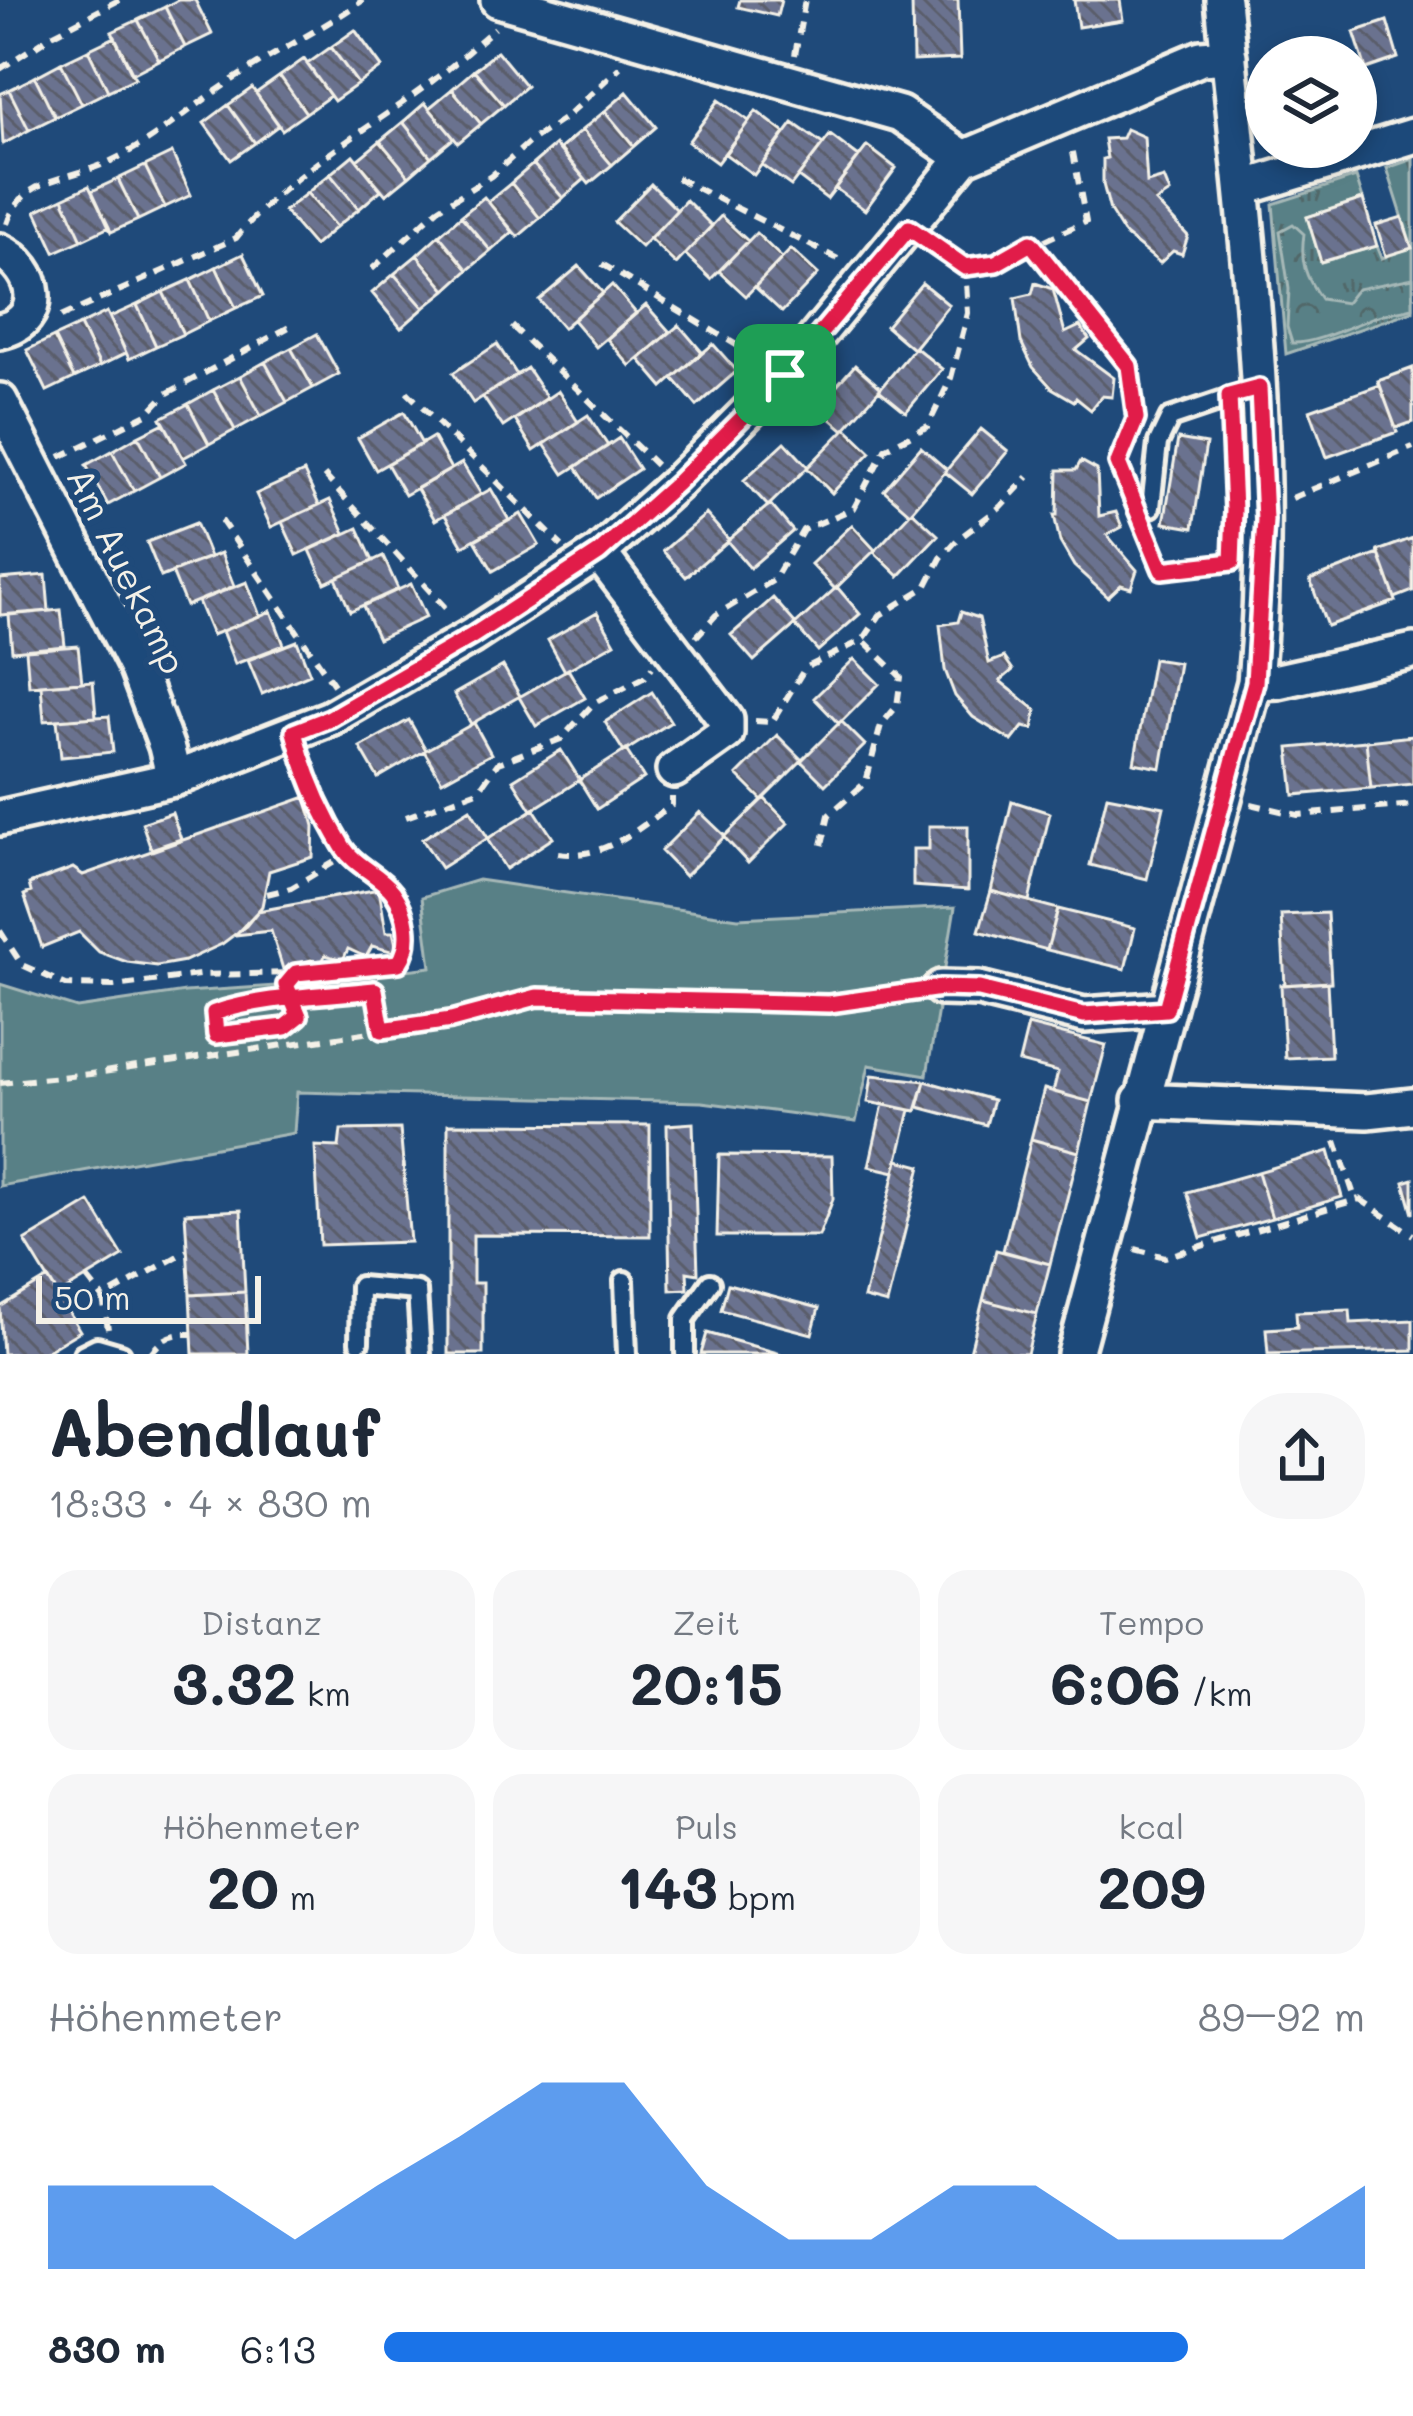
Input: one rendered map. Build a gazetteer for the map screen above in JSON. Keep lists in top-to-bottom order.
{
  "streets": {
    "street": ["Am Auekamp"]
  },
  "scale_bar": "50 m",
  "page": {
    "scale": "50 m",
    "heading": ["Abendlauf", "18:33 · 4 × 830 m"],
    "stats": [
      ["Distanz", "3.32 km"],
      ["Zeit", "20:15"],
      ["Tempo", "6:06 /km"],
      ["Höhenmeter", "20 m"],
      ["Puls", "143 bpm"],
      ["kcal", "209"]
    ],
    "chart": ["Höhenmeter", "89–92 m"],
    "list": [
      {
        "name": "830 m",
        "note": "6:13"
      }
    ]
  }
}
